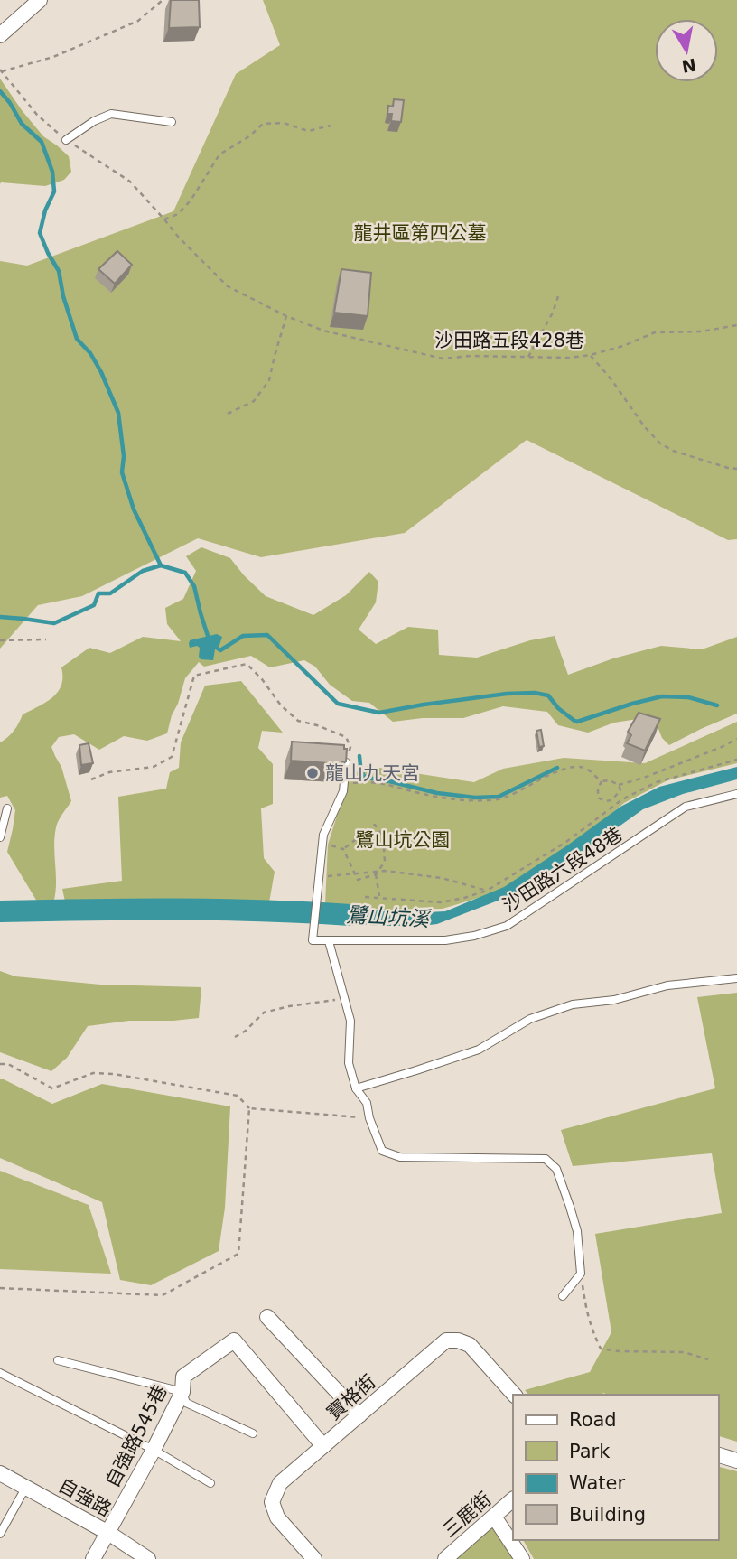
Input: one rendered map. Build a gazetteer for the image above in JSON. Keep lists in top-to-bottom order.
{
  "streets": {
    "street": [
      "寶格街",
      "自強路545巷",
      "自強路",
      "三鹿街"
    ],
    "lane": ["沙田路六段48巷"],
    "path": ["沙田路五段428巷"]
  },
  "crossings": [
    ["寶格街", "自強路545巷"],
    ["自強路545巷", "自強路"]
  ],
  "water": ["鷺山坑溪"],
  "parks": ["龍井區第四公墓", "鷺山坑公園"],
  "places": ["龍山九天宮"],
  "legend": [
    "Road",
    "Park",
    "Water",
    "Building"
  ],
  "north": "bottom"
}
